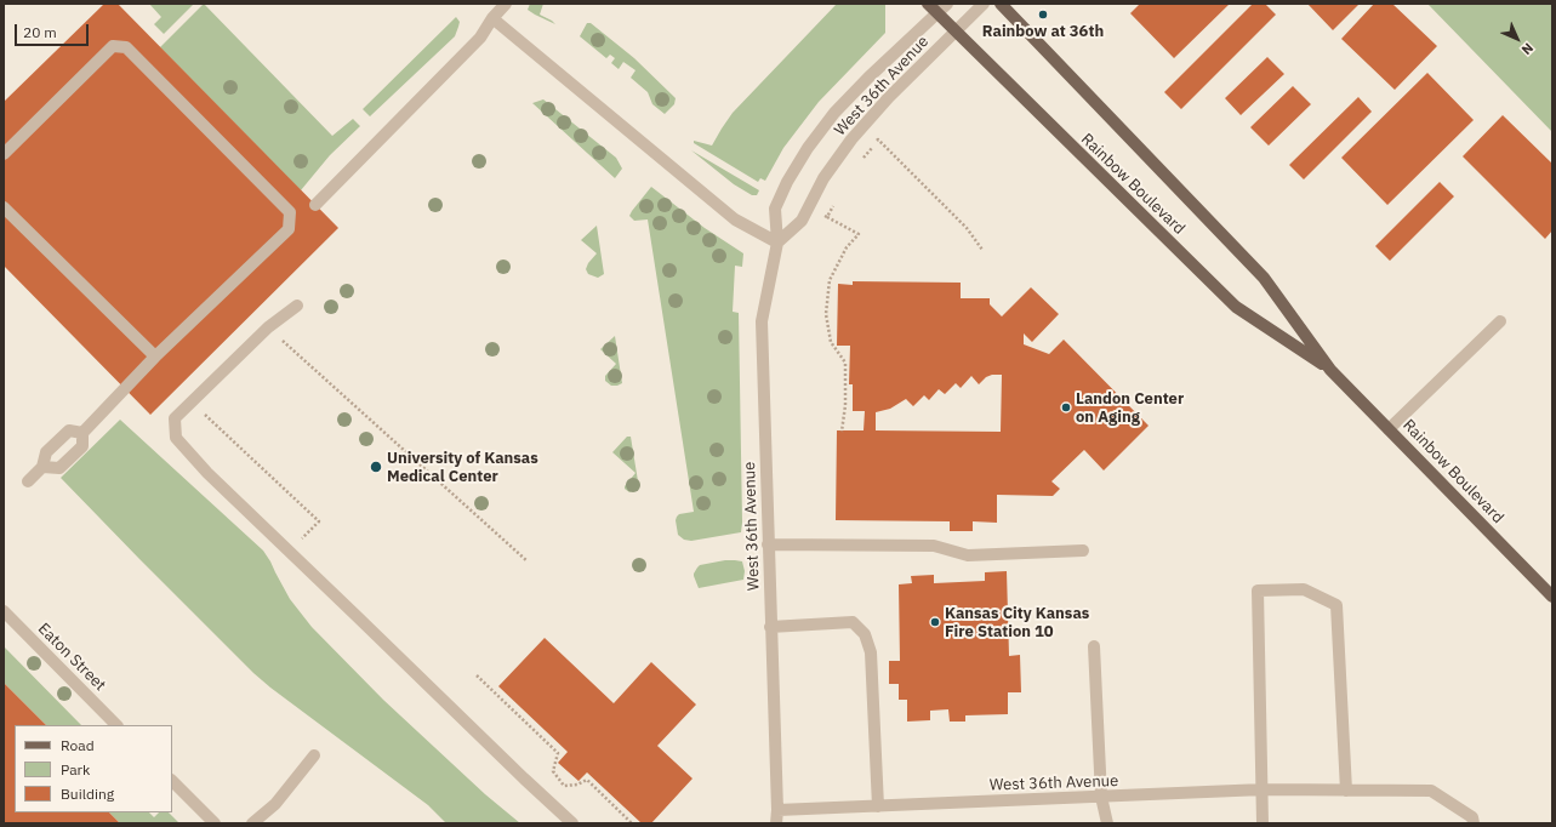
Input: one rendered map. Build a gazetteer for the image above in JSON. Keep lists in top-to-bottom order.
{
  "streets": {
    "main road": ["Rainbow Boulevard"],
    "street": ["West 36th Avenue", "Eaton Street"]
  },
  "crossings": [
    ["West 36th Avenue", "Rainbow Boulevard"]
  ],
  "places": [
    "Rainbow at 36th",
    "Landon Center on Aging",
    "University of Kansas Medical Center",
    "Kansas City Kansas Fire Station 10"
  ],
  "legend": ["Road", "Park", "Building"],
  "scale_bar": "20 m",
  "north": "bottom right"
}
